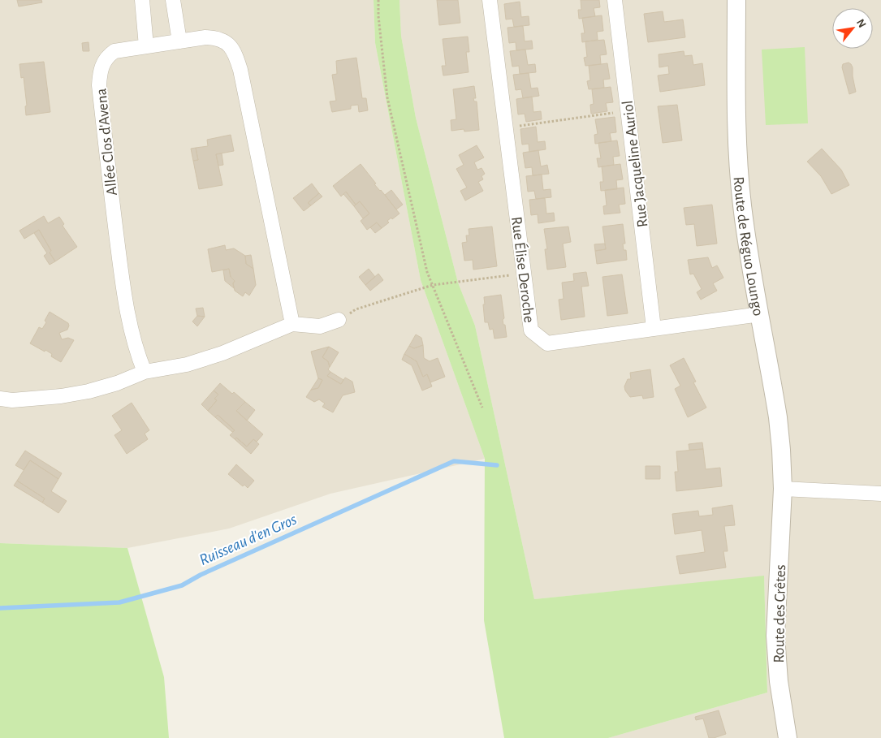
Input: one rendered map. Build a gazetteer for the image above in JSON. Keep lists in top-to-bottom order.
{
  "streets": {
    "street": [
      "Allée Clos d'Avena",
      "Rue Jacqueline Auriol",
      "Route de Réguo Loungo",
      "Rue Élise Deroche",
      "Route des Crêtes"
    ]
  },
  "crossings": [
    ["Rue Jacqueline Auriol", "Rue Élise Deroche"],
    ["Route de Réguo Loungo", "Rue Élise Deroche"],
    ["Route de Réguo Loungo", "Route des Crêtes"]
  ],
  "water": ["Ruisseau d'en Gros"],
  "north": "top right"
}
